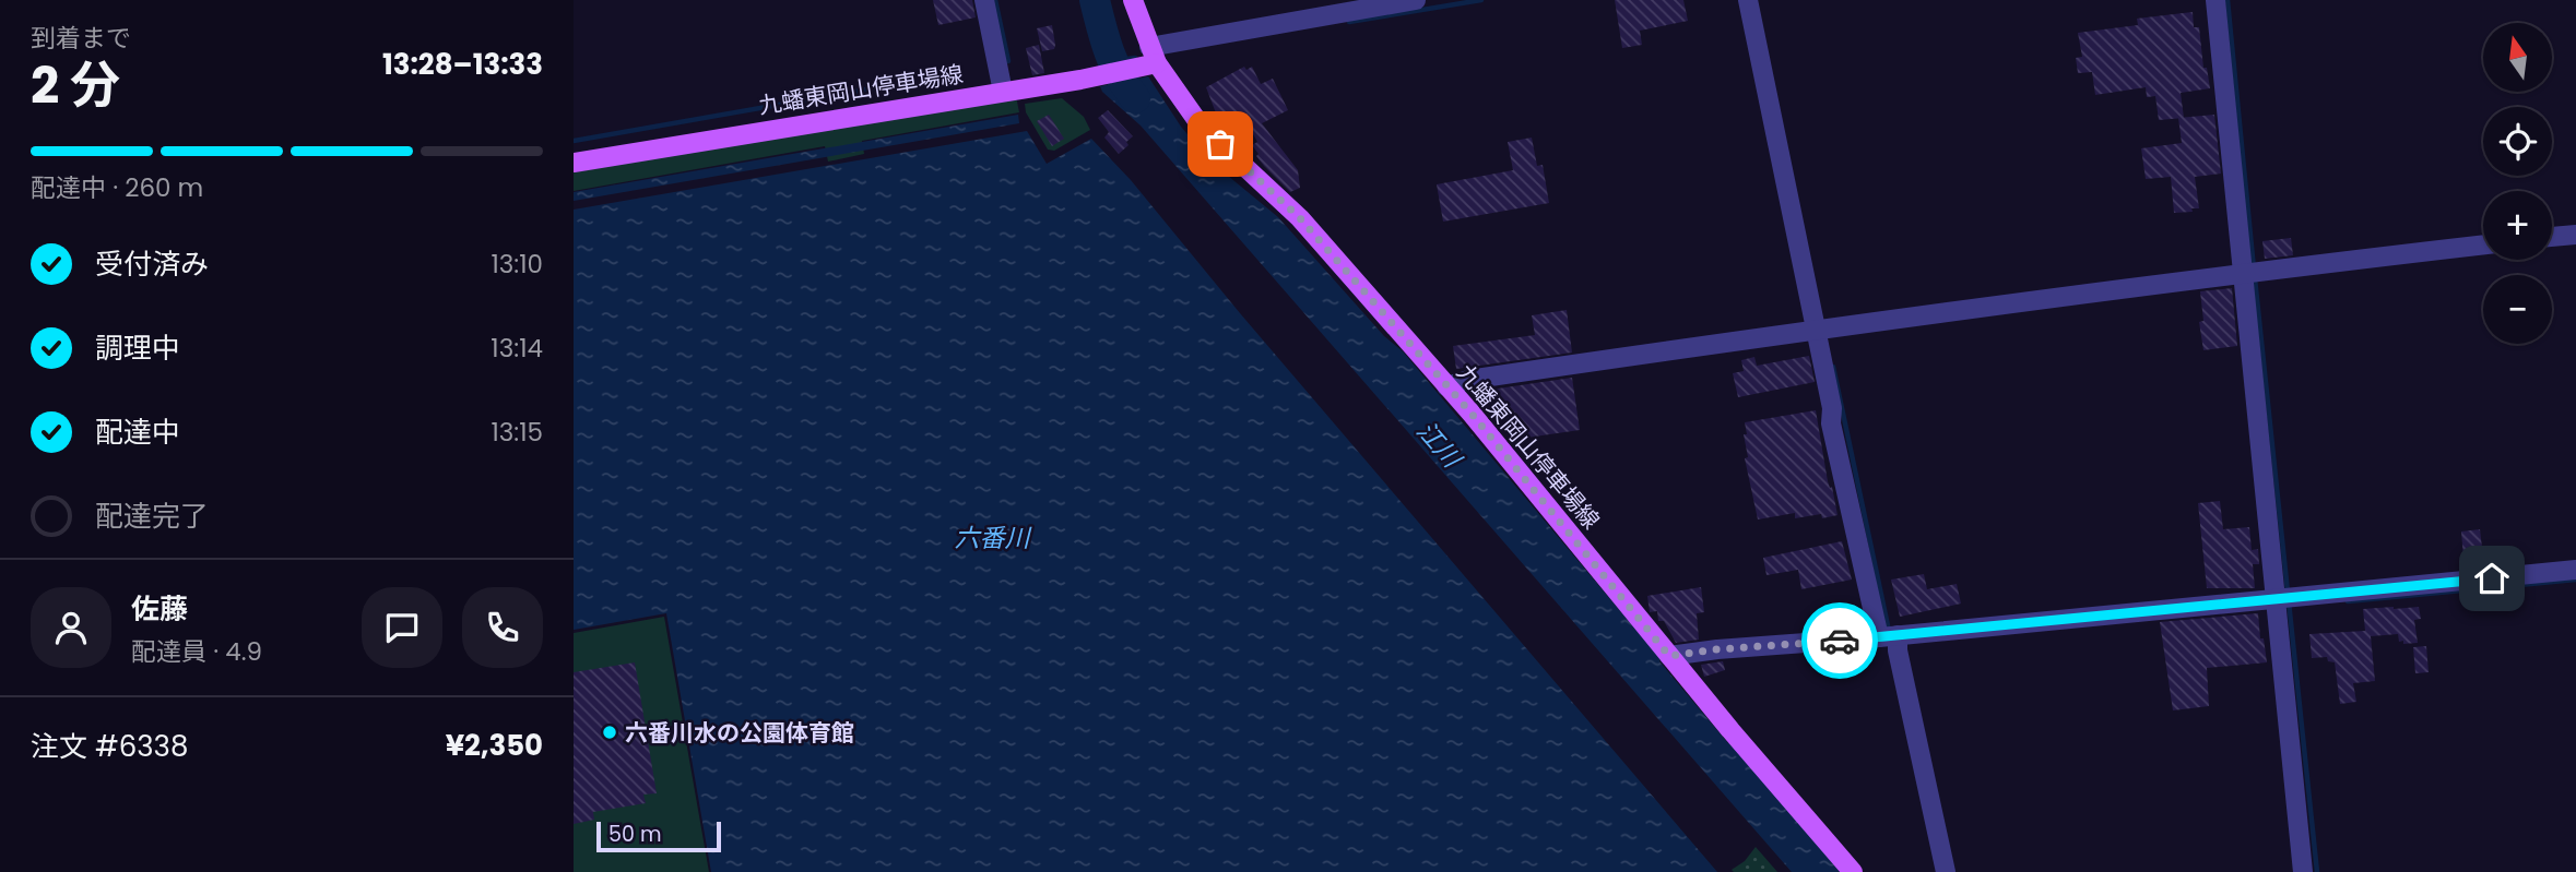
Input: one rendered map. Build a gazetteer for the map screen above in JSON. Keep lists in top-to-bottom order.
{
  "streets": {
    "main road": ["九蟠東岡山停車場線"]
  },
  "water": ["江川", "六番川"],
  "places": ["六番川水の公園体育館"],
  "scale_bar": "50 m",
  "north": "top",
  "page": {
    "heading": ["2 分", "到着まで", "13:28–13:33"],
    "panel": [
      "佐藤",
      "配達員 · 4.9",
      "注文 #6338",
      "¥2,350"
    ],
    "map_buttons": ["+", "−"],
    "bar": "配達中 · 260 m",
    "list": [
      ["受付済み", "13:10"],
      ["調理中", "13:14"],
      ["配達中", "13:15"],
      "配達完了"
    ],
    "scale": "50 m"
  }
}
